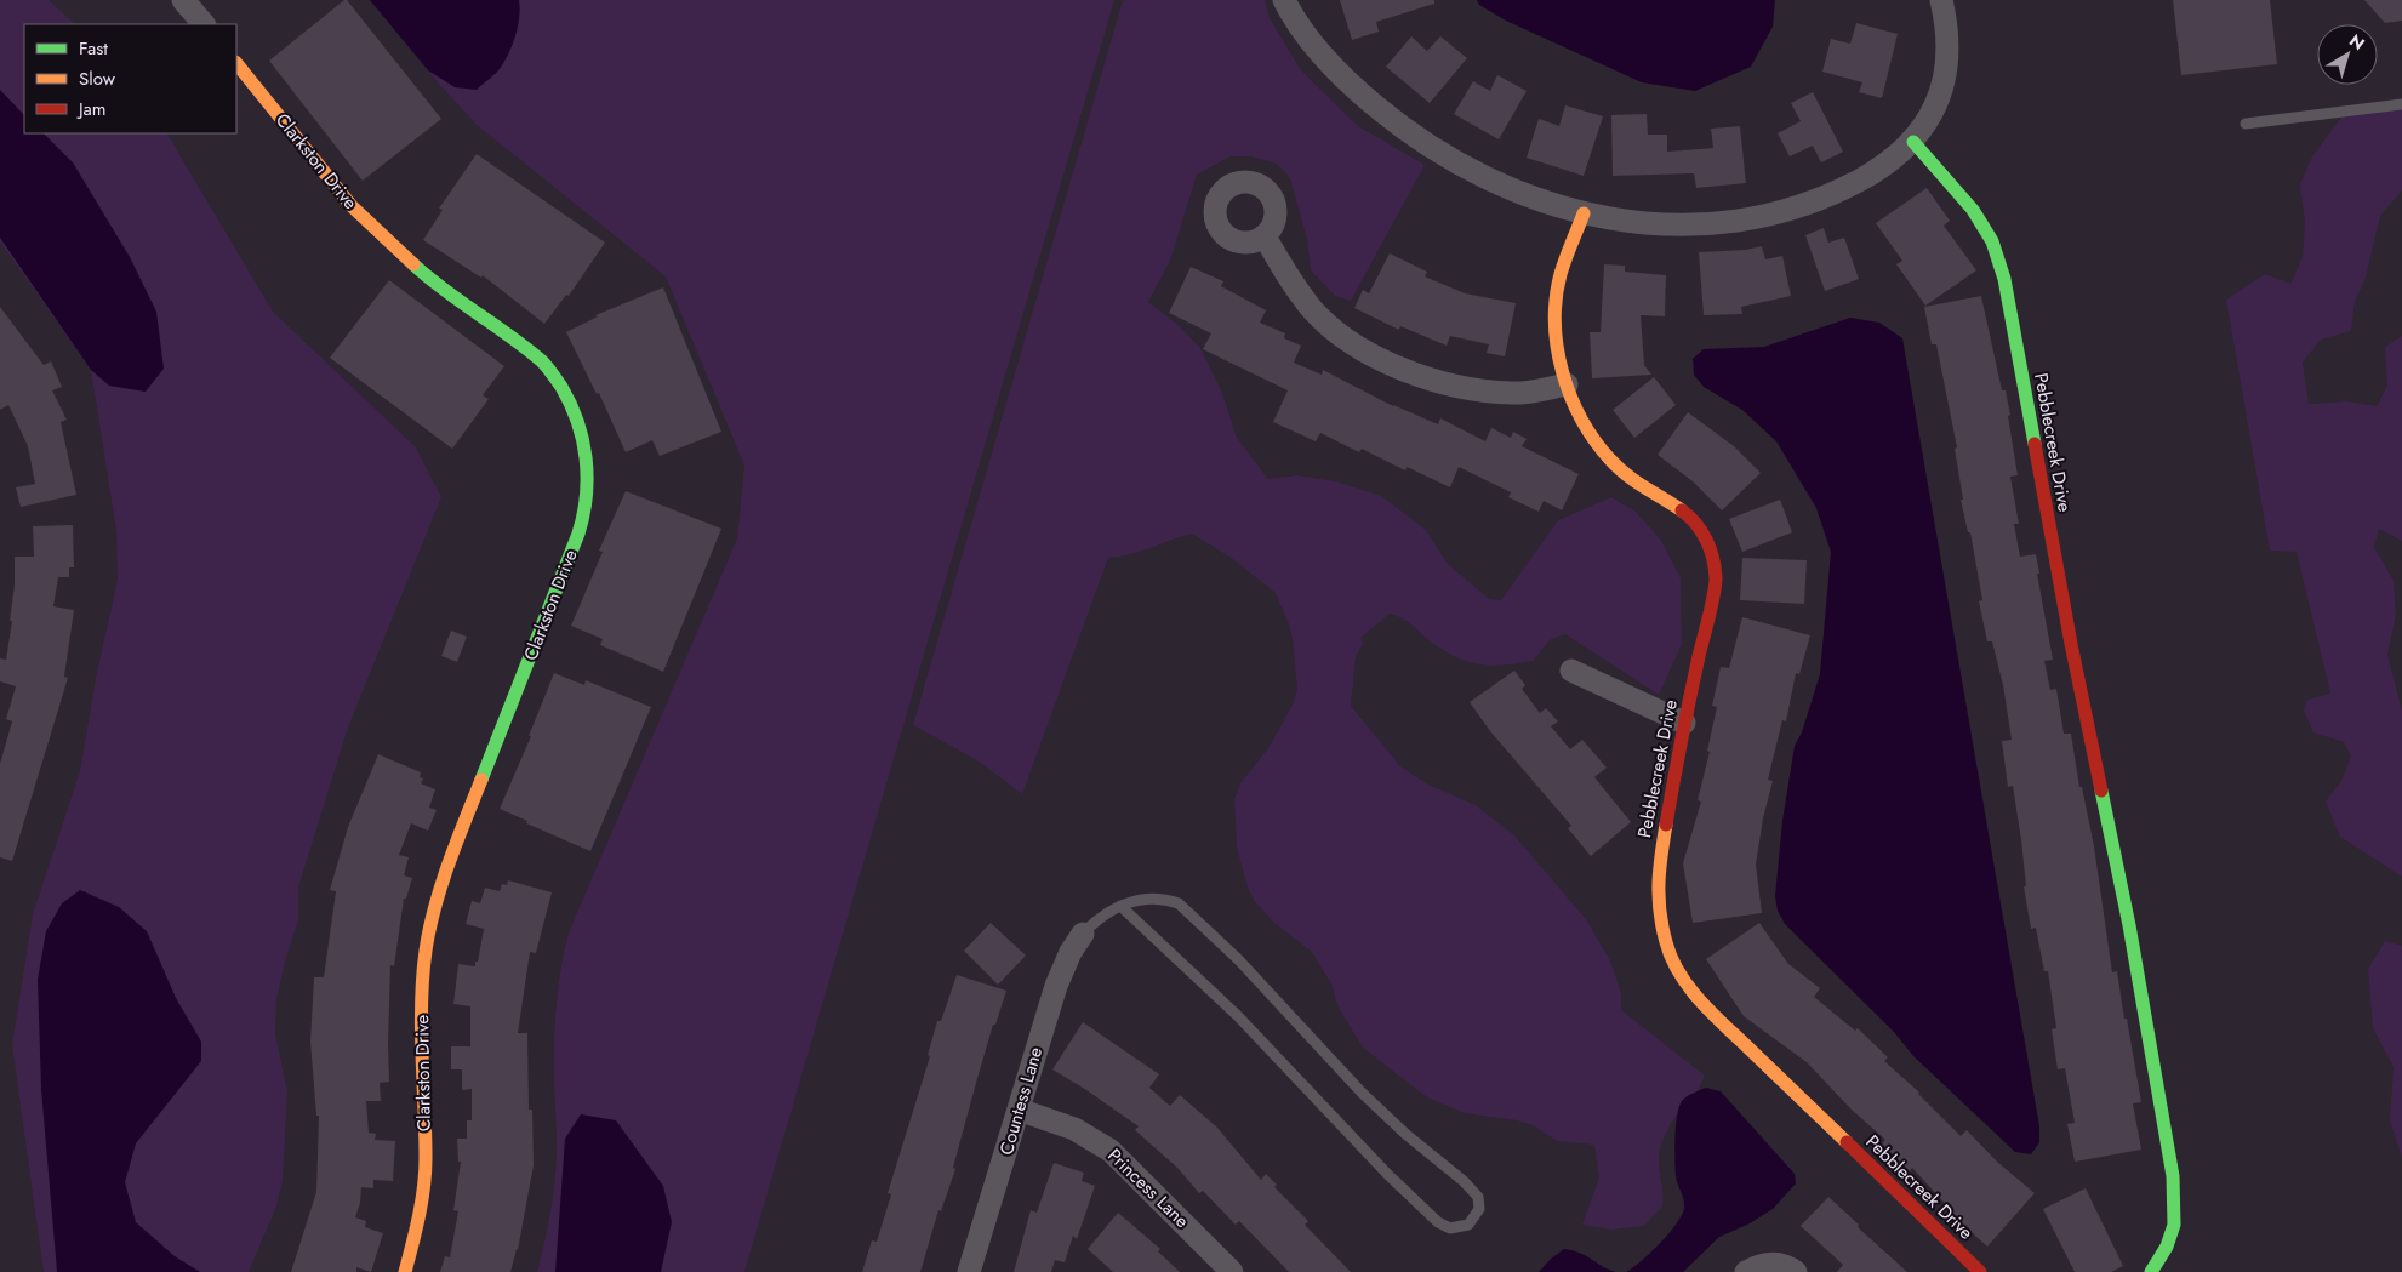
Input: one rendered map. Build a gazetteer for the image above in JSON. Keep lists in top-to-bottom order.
{
  "streets": {
    "street": [
      "Clarkston Drive",
      "Pebblecreek Drive",
      "Countess Lane",
      "Princess Lane"
    ]
  },
  "crossings": [
    ["Countess Lane", "Princess Lane"]
  ],
  "legend": ["Fast", "Slow", "Jam"],
  "north": "top right"
}
